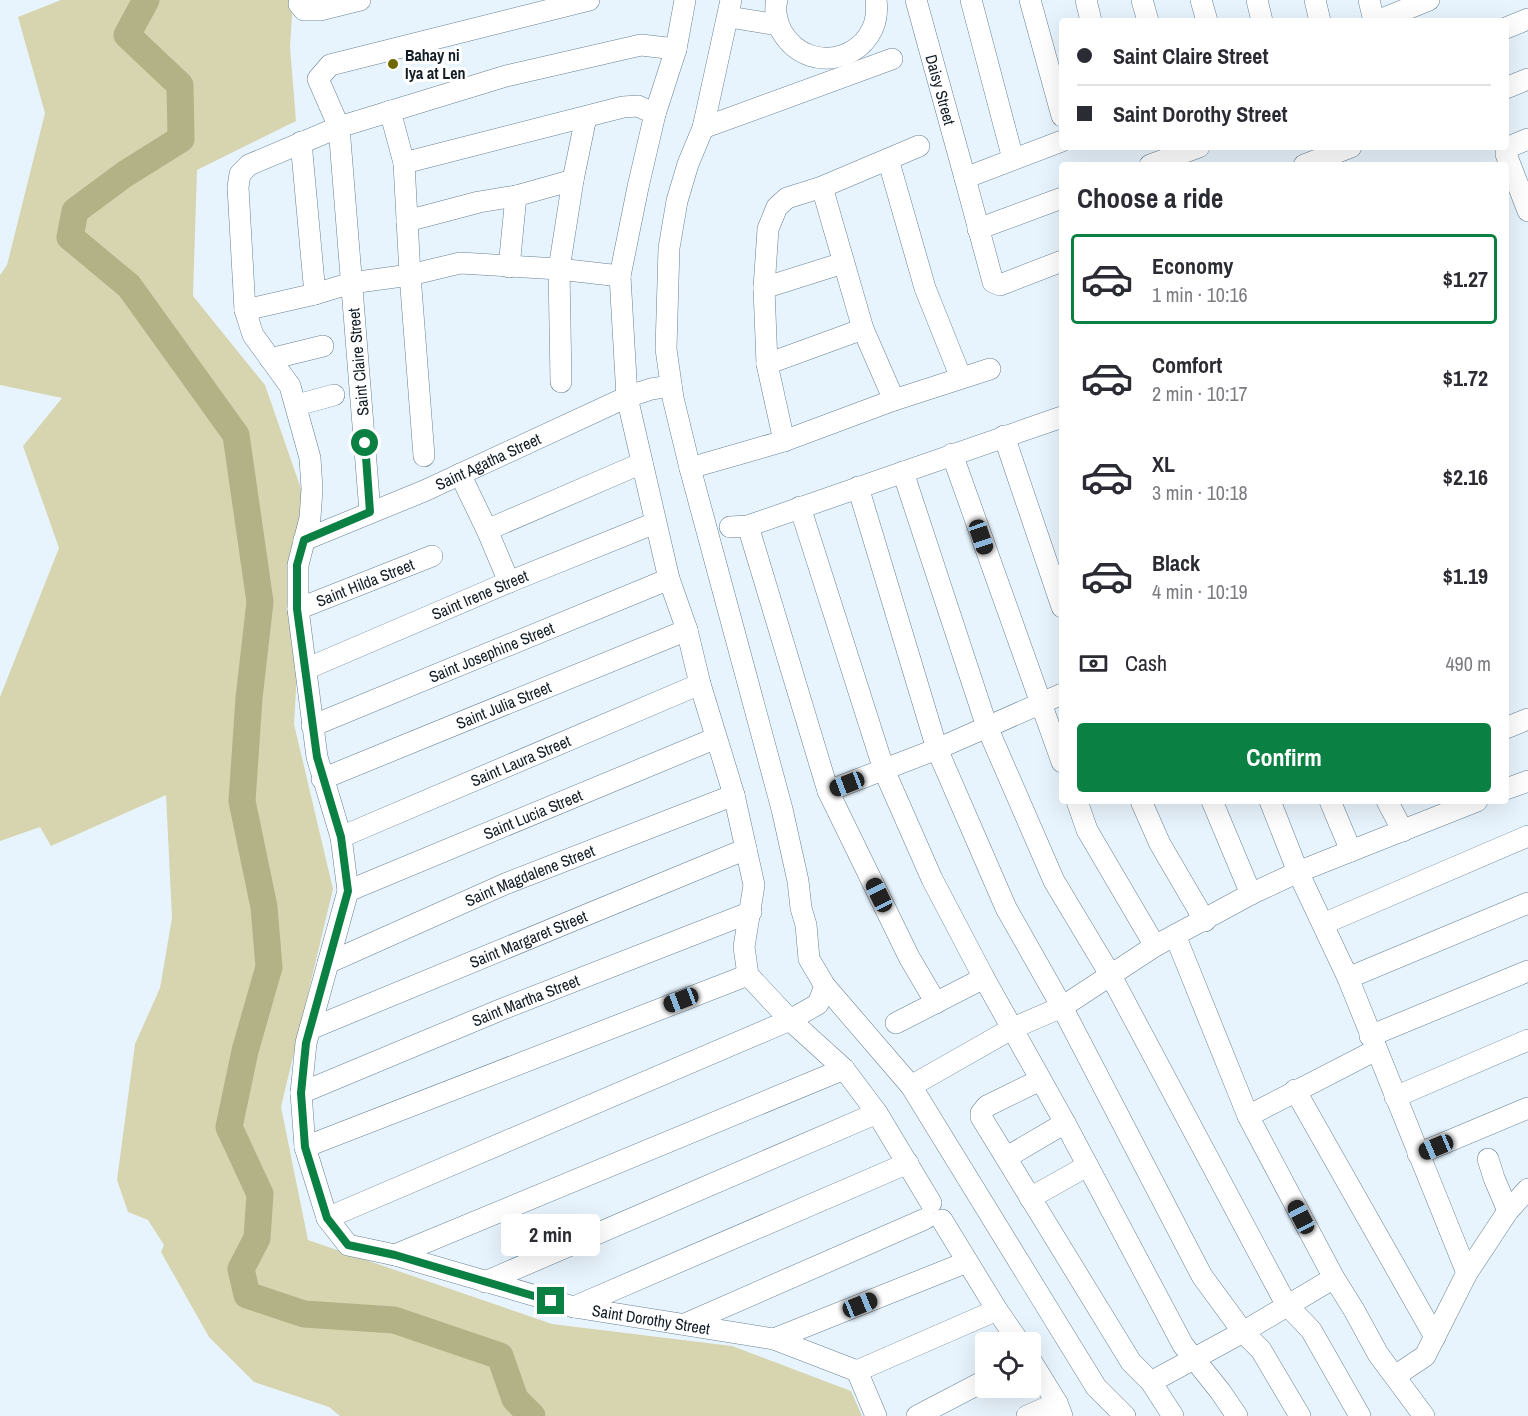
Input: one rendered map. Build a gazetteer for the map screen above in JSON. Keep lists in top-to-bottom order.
{
  "streets": {
    "street": [
      "Daisy Street",
      "Saint Claire Street",
      "Saint Agatha Street",
      "Saint Hilda Street",
      "Saint Irene Street",
      "Saint Josephine Street",
      "Saint Julia Street",
      "Saint Laura Street",
      "Saint Lucia Street",
      "Saint Magdalene Street",
      "Saint Margaret Street",
      "Saint Martha Street",
      "Saint Dorothy Street"
    ]
  },
  "crossings": [
    ["Saint Claire Street", "Saint Agatha Street"],
    ["Saint Agatha Street", "Saint Dorothy Street"],
    ["Saint Hilda Street", "Saint Dorothy Street"],
    ["Saint Irene Street", "Saint Dorothy Street"],
    ["Saint Josephine Street", "Saint Dorothy Street"],
    ["Saint Julia Street", "Saint Dorothy Street"],
    ["Saint Laura Street", "Saint Dorothy Street"],
    ["Saint Lucia Street", "Saint Dorothy Street"],
    ["Saint Magdalene Street", "Saint Dorothy Street"],
    ["Saint Margaret Street", "Saint Dorothy Street"],
    ["Saint Martha Street", "Saint Dorothy Street"]
  ],
  "places": ["Bahay ni Iya at Len"],
  "page": {
    "banner": ["Saint Claire Street", "Saint Dorothy Street"],
    "heading": "Choose a ride",
    "list": [
      {
        "name": "Economy",
        "note": "1 min · 10:16",
        "value": "$1.27"
      },
      {
        "name": "Comfort",
        "note": "2 min · 10:17",
        "value": "$1.72"
      },
      {
        "name": "XL",
        "note": "3 min · 10:18",
        "value": "$2.16"
      },
      {
        "name": "Black",
        "note": "4 min · 10:19",
        "value": "$1.19"
      }
    ],
    "pay": ["Cash", "490 m"],
    "buttons": "Confirm",
    "bubble": "2 min"
  }
}
